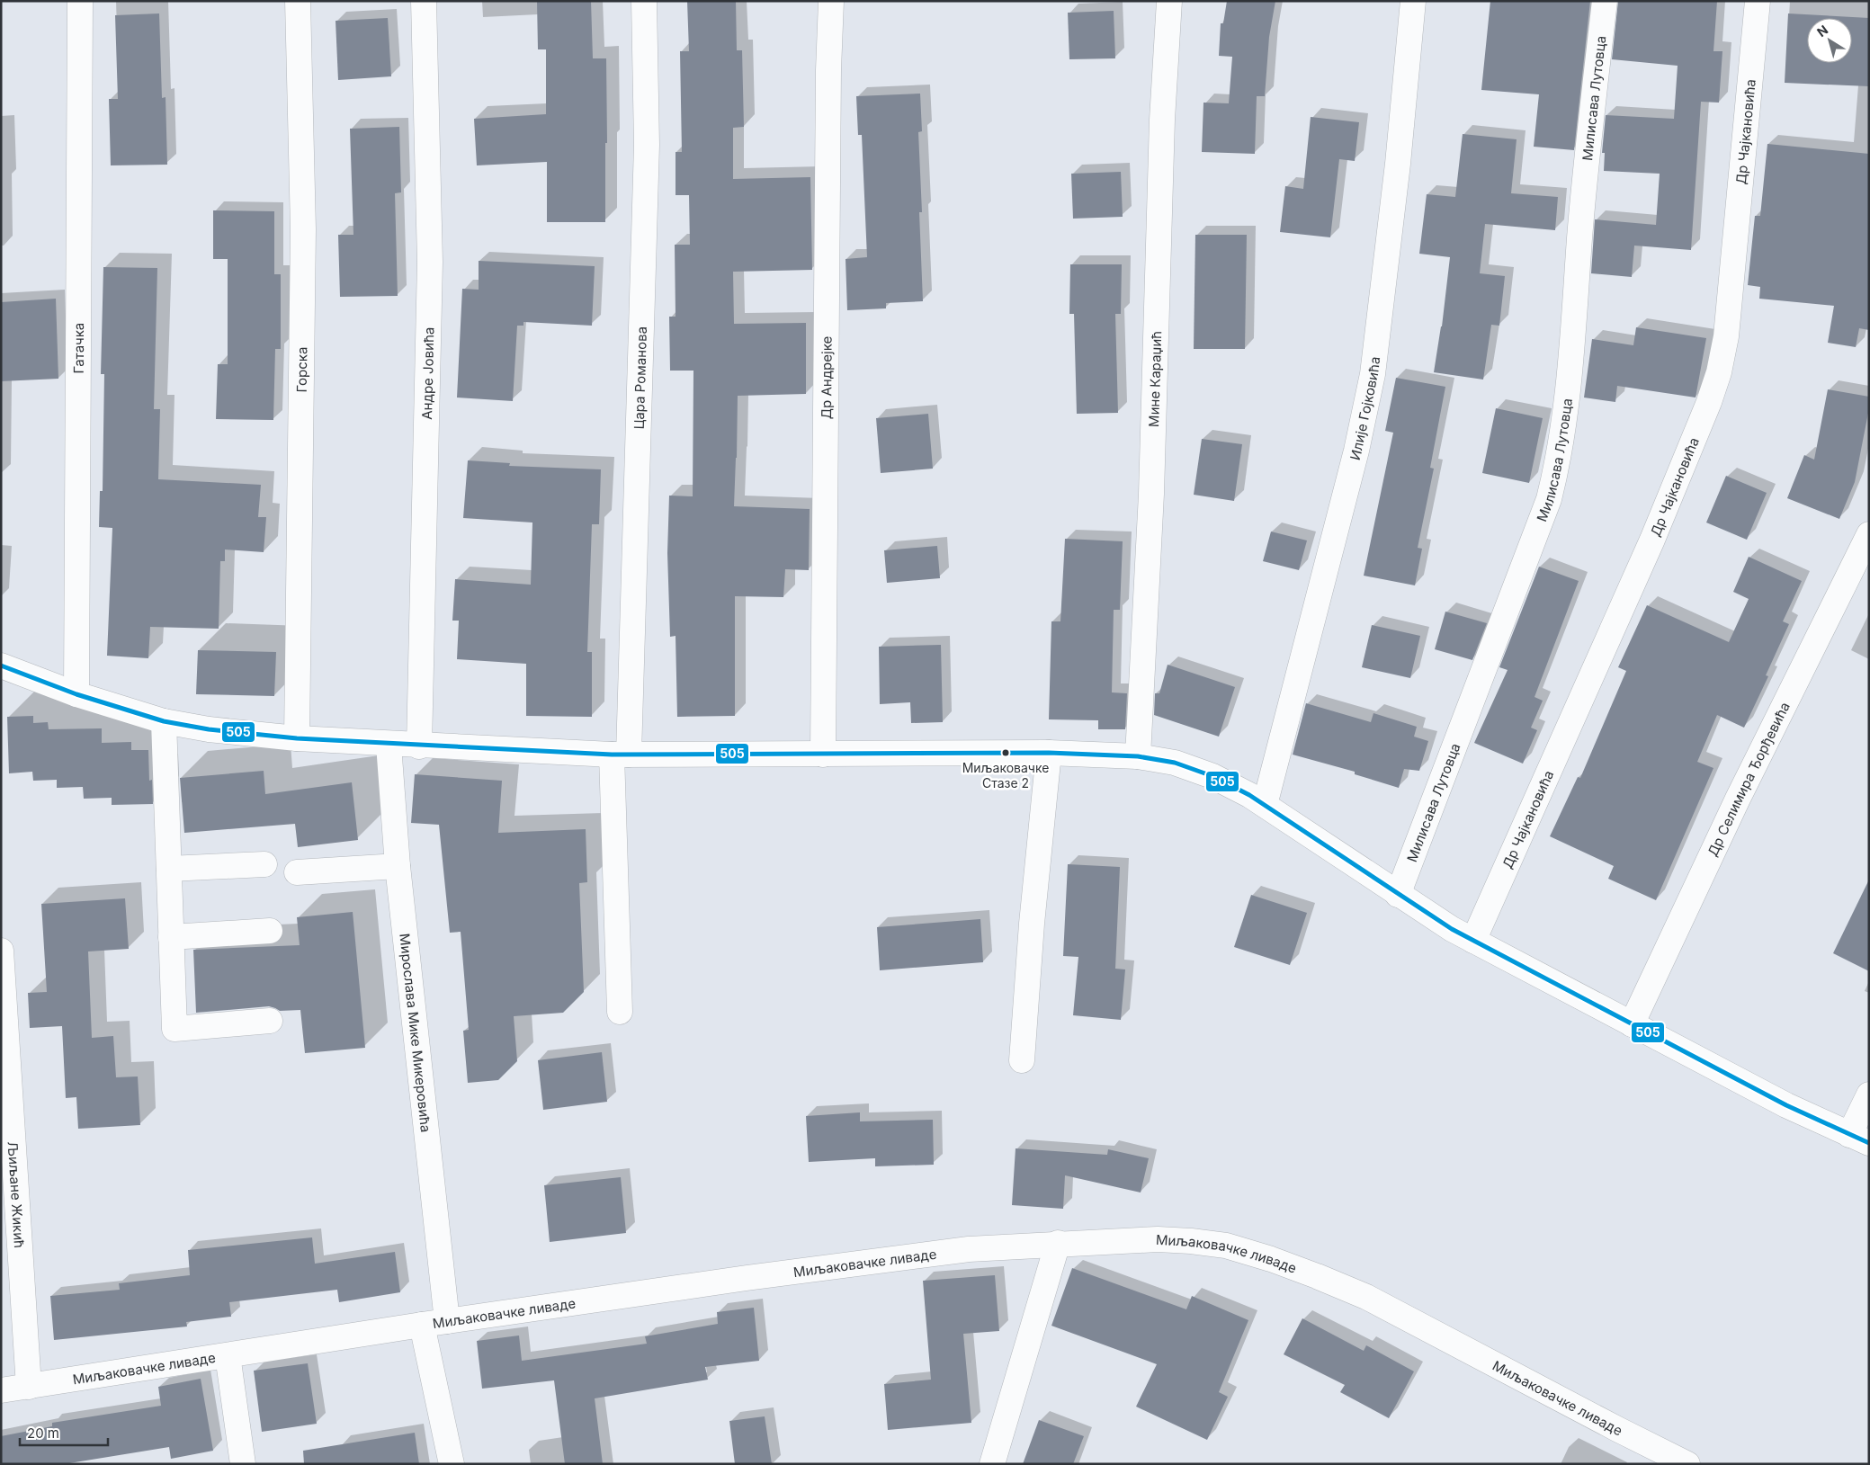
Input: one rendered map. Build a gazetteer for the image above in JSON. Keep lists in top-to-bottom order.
{
  "streets": {
    "street": [
      "Милисава Лутовца",
      "Др Чајкановића",
      "Гатачка",
      "Горска",
      "Андре Јовића",
      "Цара Романова",
      "Др Андрејке",
      "Мине Караџић",
      "Илије Гојковића",
      "Др Селимира Ђорђевића",
      "Мирослава Мике Микеровића",
      "Љиљане Жикић",
      "Миљаковачке ливаде"
    ]
  },
  "crossings": [
    ["Мирослава Мике Микеровића", "Миљаковачке ливаде"],
    ["Љиљане Жикић", "Миљаковачке ливаде"]
  ],
  "places": ["Миљаковачке Стазе 2"],
  "lines": ["transit line 505"],
  "scale_bar": "20 m",
  "north": "top left"
}
